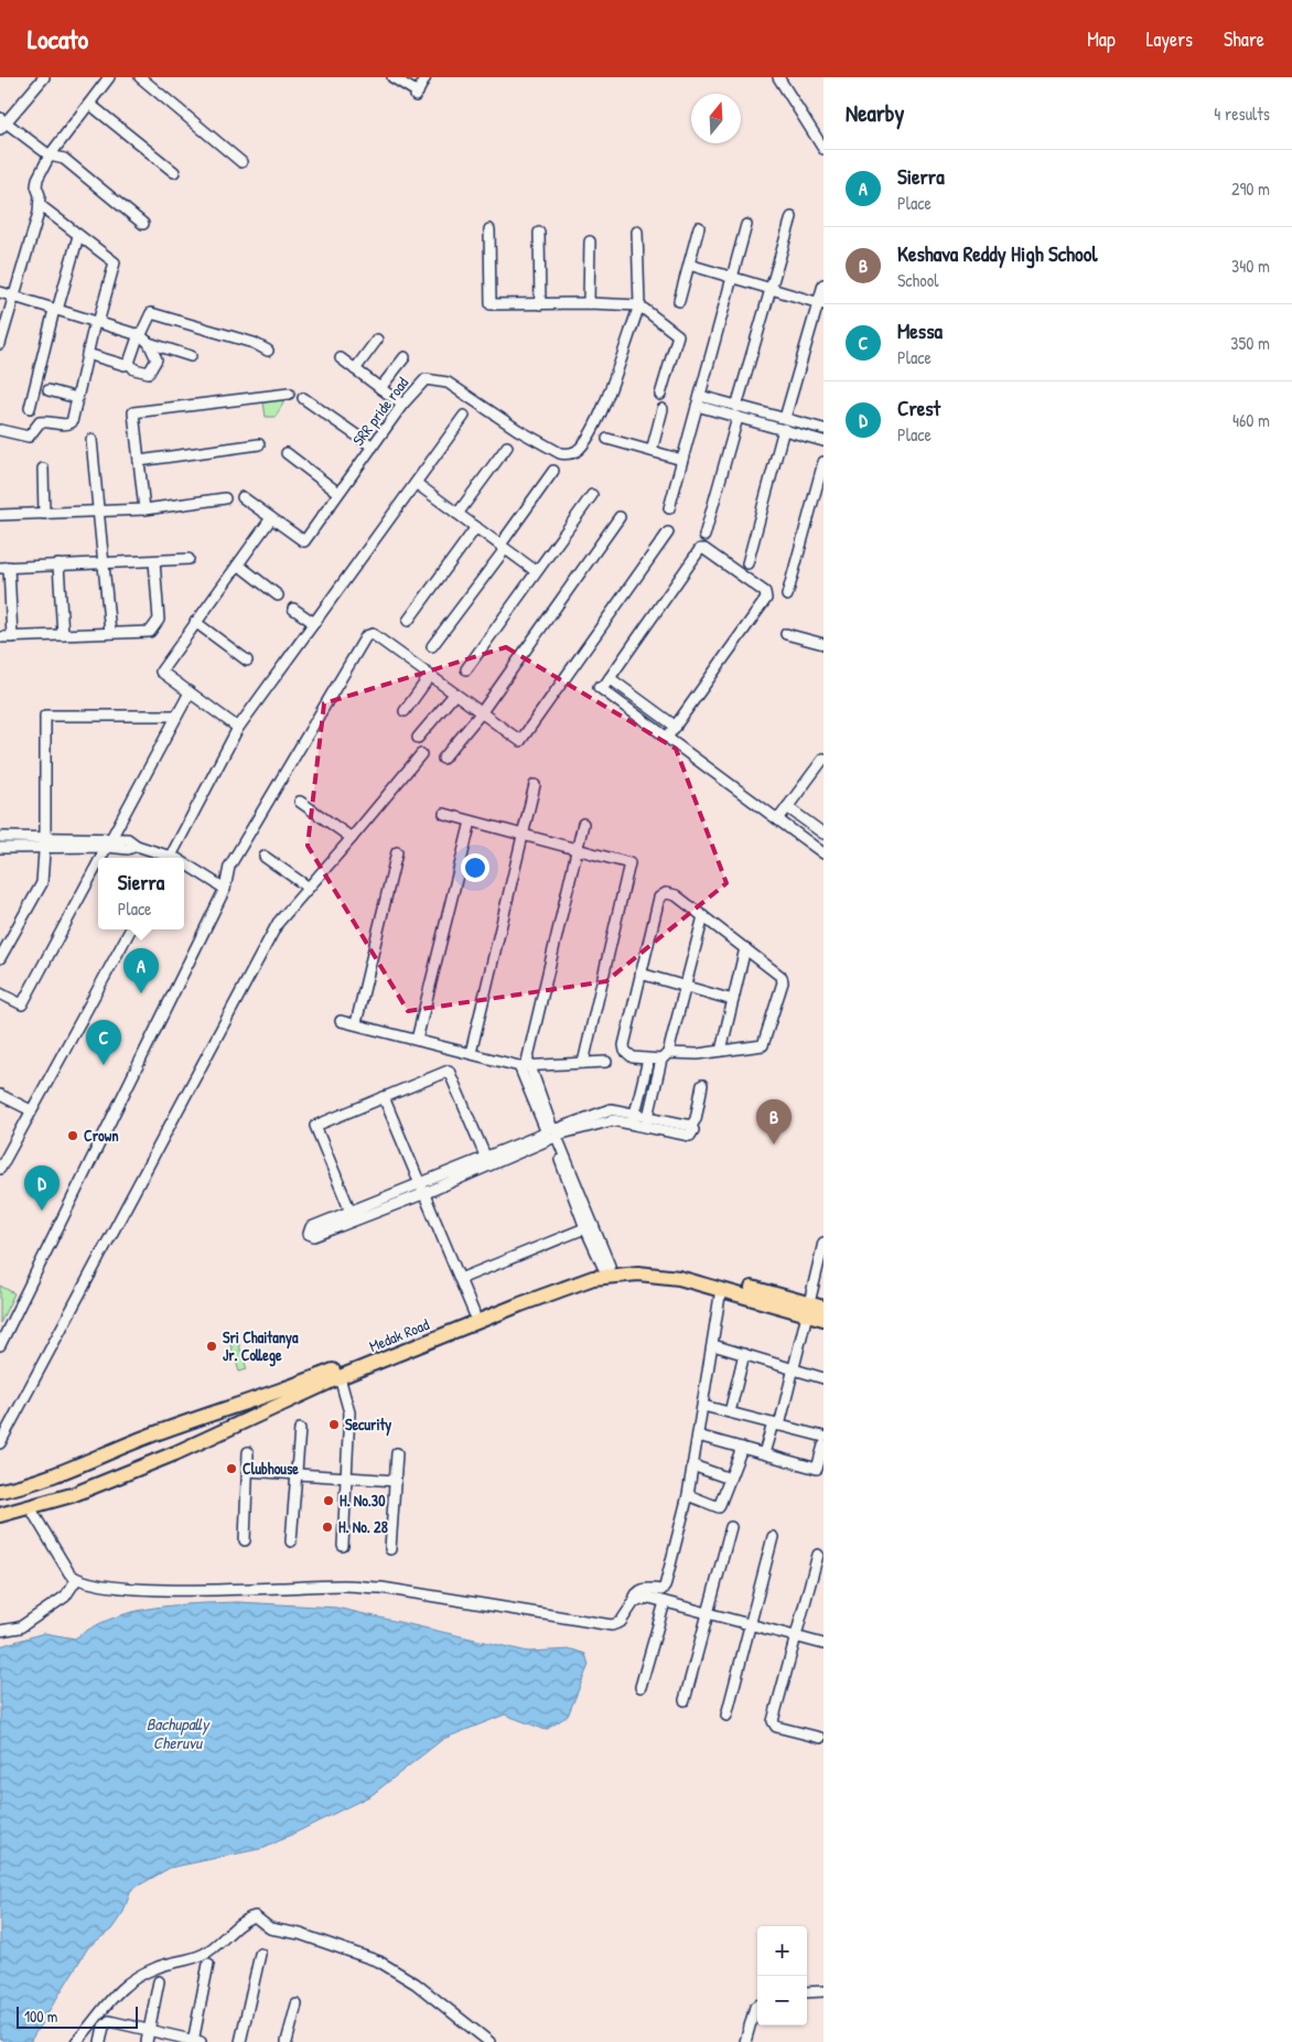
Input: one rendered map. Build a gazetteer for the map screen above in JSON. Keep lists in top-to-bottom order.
{
  "streets": {
    "main road": ["Medak Road"],
    "street": ["SRR pride road"]
  },
  "water": ["Bachupally Cheruvu"],
  "places": [
    "Crown",
    "Sri Chaitanya Jr. College",
    "Security",
    "Clubhouse",
    "H. No.30",
    "H. No. 28"
  ],
  "scale_bar": "100 m",
  "north": "top",
  "page": {
    "header": "Locato",
    "nav": ["Map", "Layers", "Share"],
    "heading": ["Nearby", "4 results"],
    "list": [
      {
        "mark": "A",
        "name": "Sierra",
        "note": "Place",
        "value": "290 m"
      },
      {
        "mark": "B",
        "name": "Keshava Reddy High School",
        "note": "School",
        "value": "340 m"
      },
      {
        "mark": "C",
        "name": "Messa",
        "note": "Place",
        "value": "350 m"
      },
      {
        "mark": "D",
        "name": "Crest",
        "note": "Place",
        "value": "460 m"
      }
    ],
    "popup": ["Sierra", "Place"],
    "pins": [
      "A",
      "C",
      "B",
      "D"
    ],
    "map_buttons": ["+", "−"],
    "scale": "100 m"
  }
}
